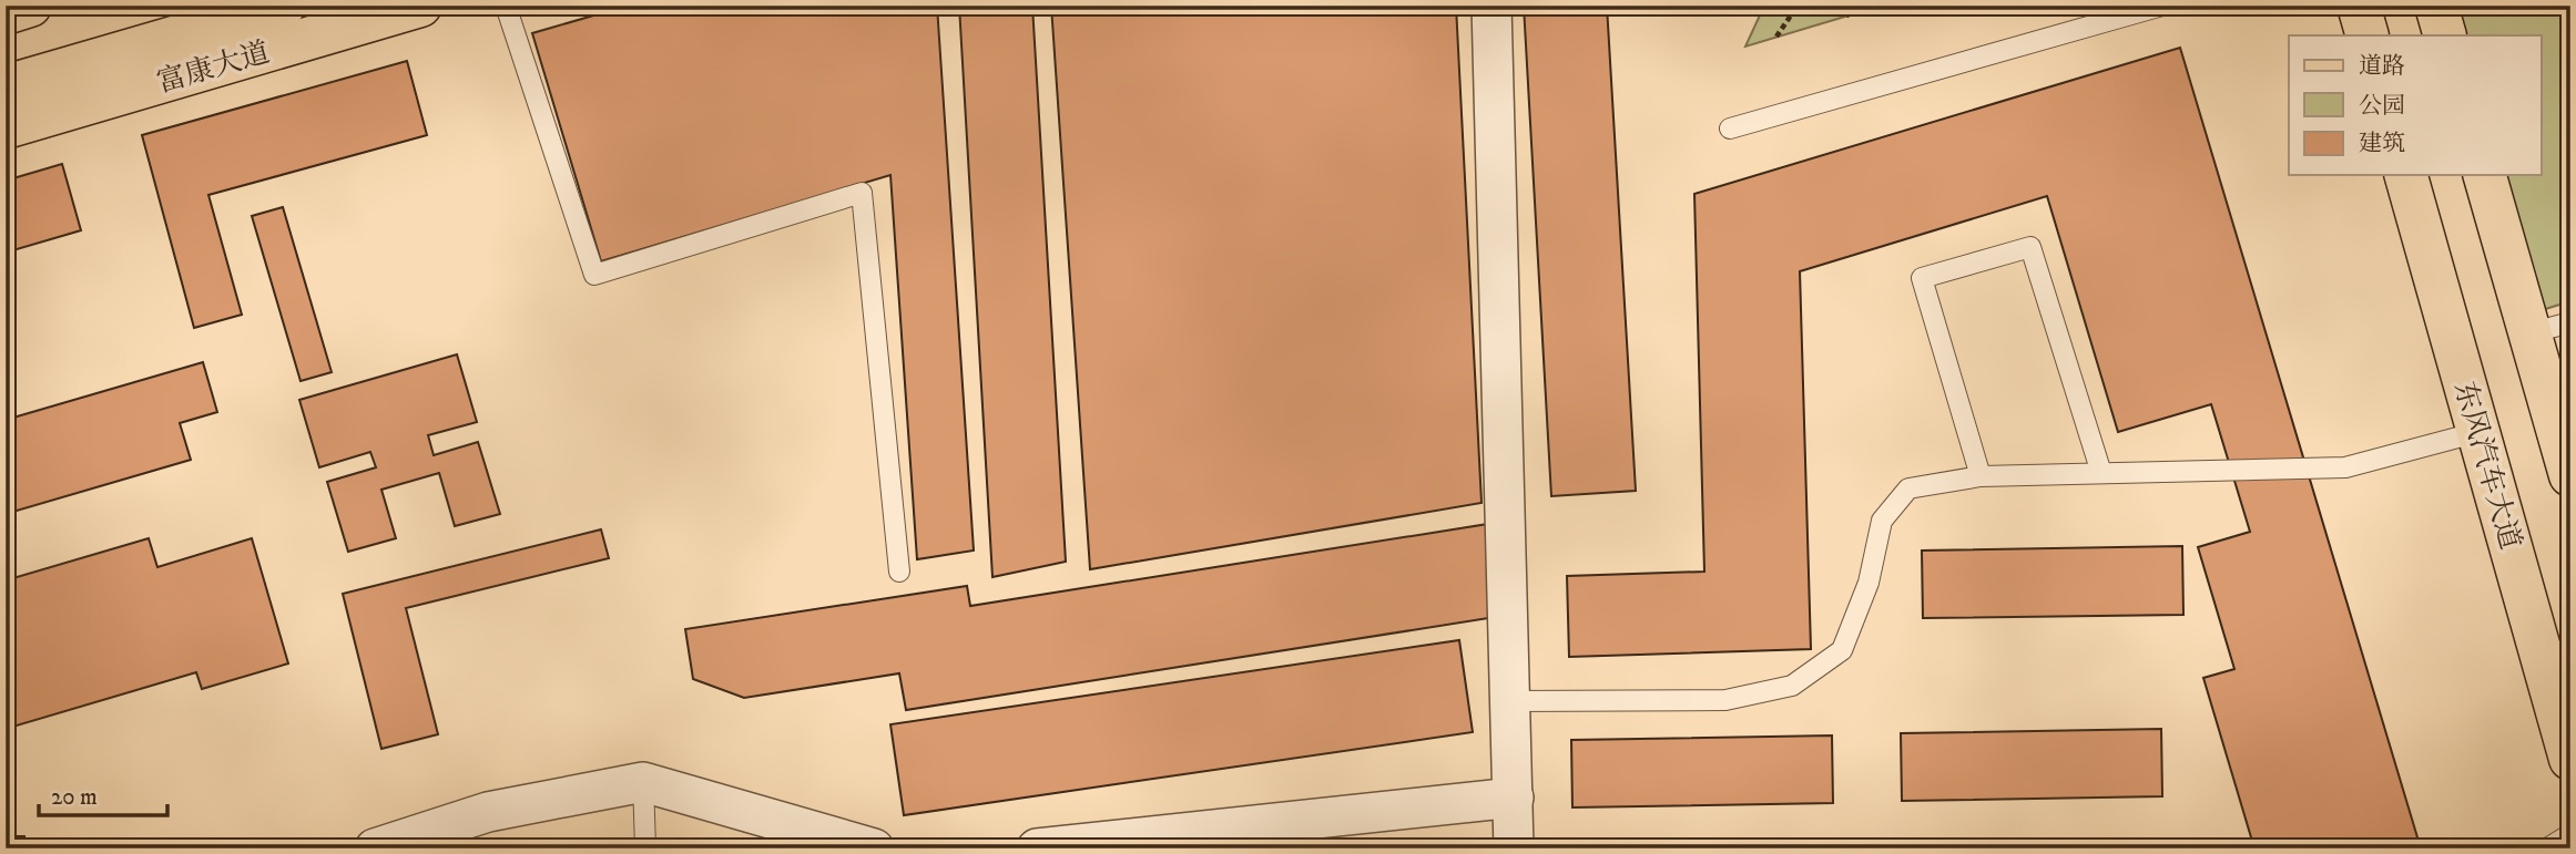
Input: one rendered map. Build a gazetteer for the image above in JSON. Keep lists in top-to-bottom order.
{
  "streets": {
    "main road": ["富康大道", "东风汽车大道"]
  },
  "legend": ["道路", "公园", "建筑"],
  "scale_bar": "20 m"
}
